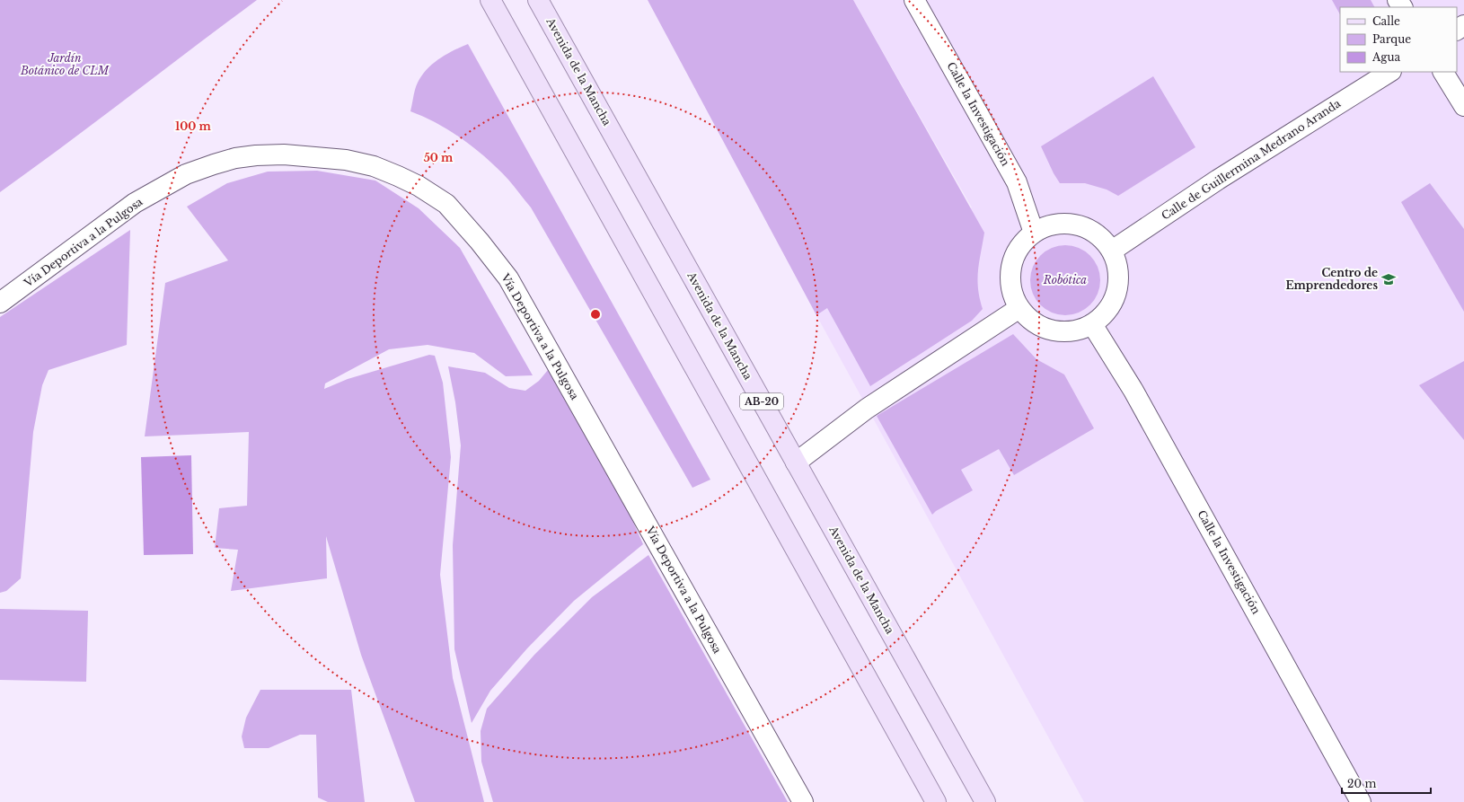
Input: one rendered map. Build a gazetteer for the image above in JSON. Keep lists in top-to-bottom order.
{
  "streets": {
    "main road": ["Avenida de la Mancha", "AB-20"],
    "street": ["Calle la Investigación", "Calle de Guillermina Medrano Aranda", "Vía Deportiva a la Pulgosa"]
  },
  "crossings": [
    ["Calle la Investigación", "Calle de Guillermina Medrano Aranda"]
  ],
  "parks": ["Jardín Botánico de CLM", "Robótica"],
  "places": {
    "school or university": ["Centro de Emprendedores"]
  },
  "legend": ["Calle", "Parque", "Agua"],
  "scale_bar": "20 m",
  "rings": ["100 m", "50 m"]
}
